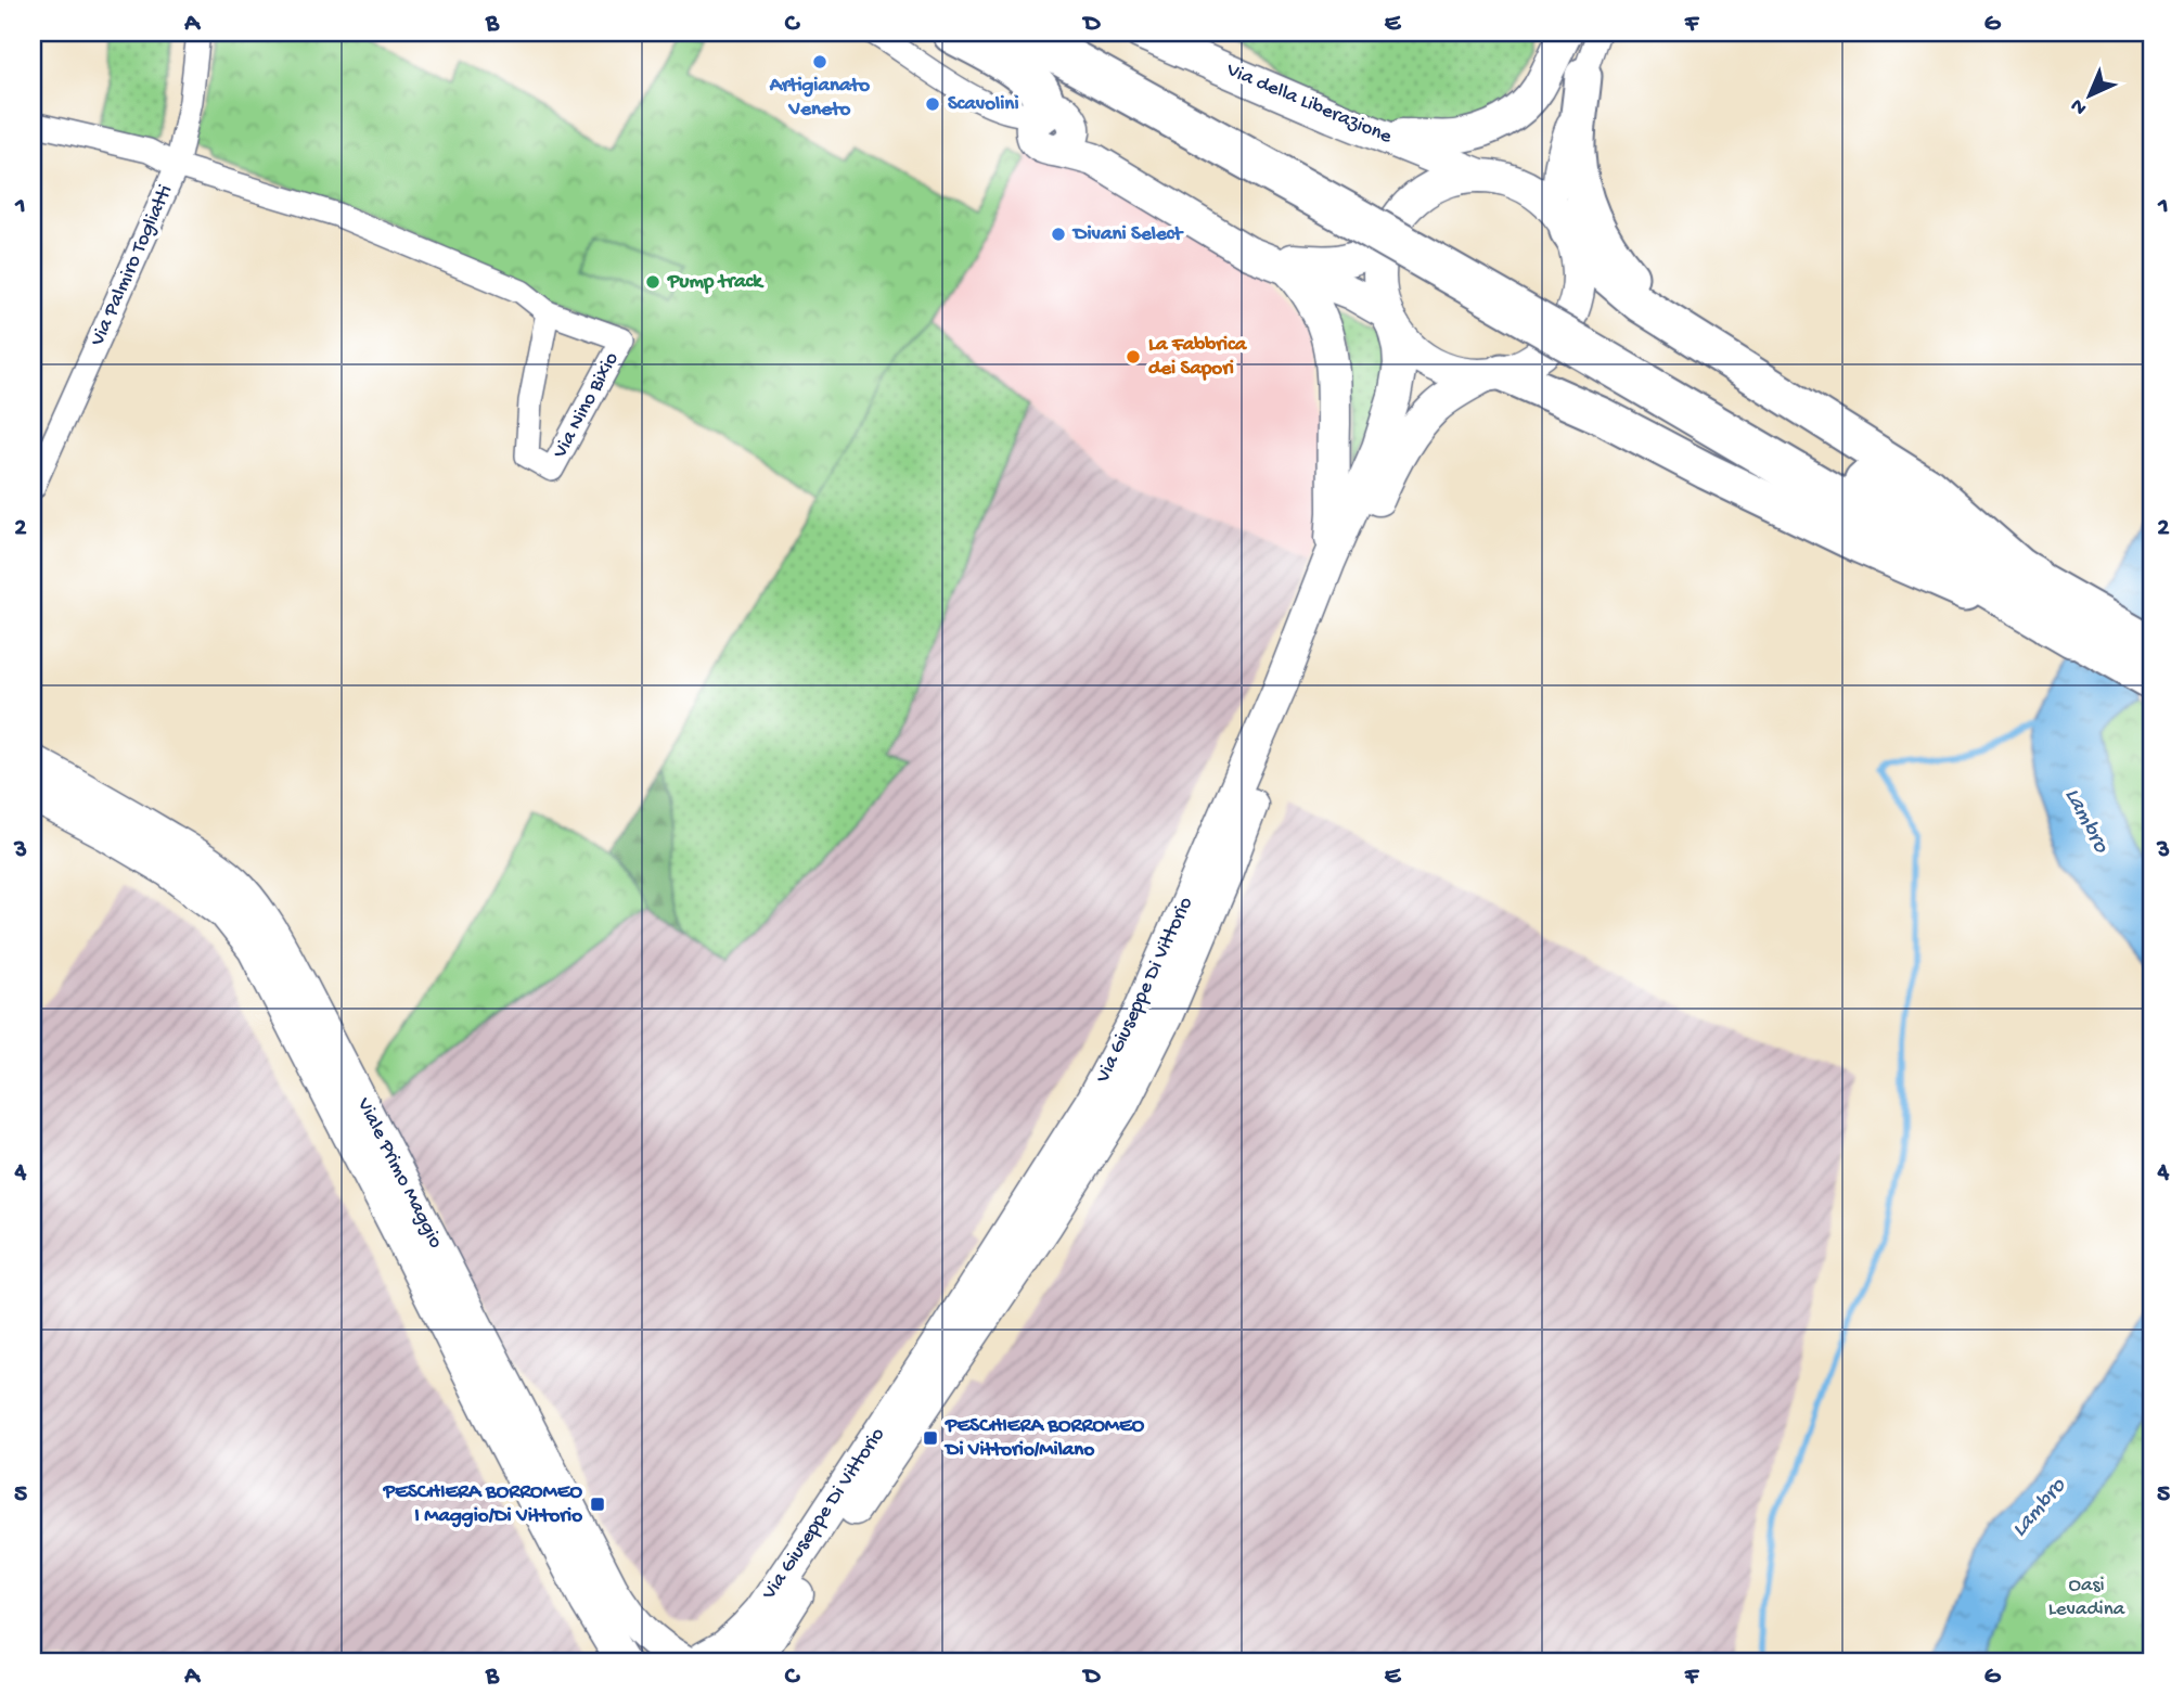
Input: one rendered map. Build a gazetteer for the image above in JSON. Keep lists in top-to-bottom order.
{
  "streets": {
    "main road": ["Via della Liberazione", "Via Giuseppe Di Vittorio", "Viale Primo Maggio"],
    "street": ["Via Palmiro Togliatti", "Via Nino Bixio"]
  },
  "crossings": [
    ["Via della Liberazione", "Via Giuseppe Di Vittorio"],
    ["Via Palmiro Togliatti", "Via Nino Bixio"],
    ["Via Giuseppe Di Vittorio", "Viale Primo Maggio"]
  ],
  "water": ["Lambro"],
  "parks": ["Oasi Levadina"],
  "places": {
    "other": [
      "Artigianato Veneto",
      "Scavolini",
      "Divani Select",
      "Pump track",
      "La Fabbrica dei Sapori"
    ],
    "transit": ["PESCHIERA BORROMEO Di Vittorio/Milano", "PESCHIERA BORROMEO I Maggio/Di Vittorio"]
  },
  "north": "bottom left",
  "grid": {
    "columns": [
      "A",
      "B",
      "C",
      "D",
      "E",
      "F",
      "G"
    ],
    "rows": [
      "1",
      "2",
      "3",
      "4",
      "5"
    ]
  }
}
